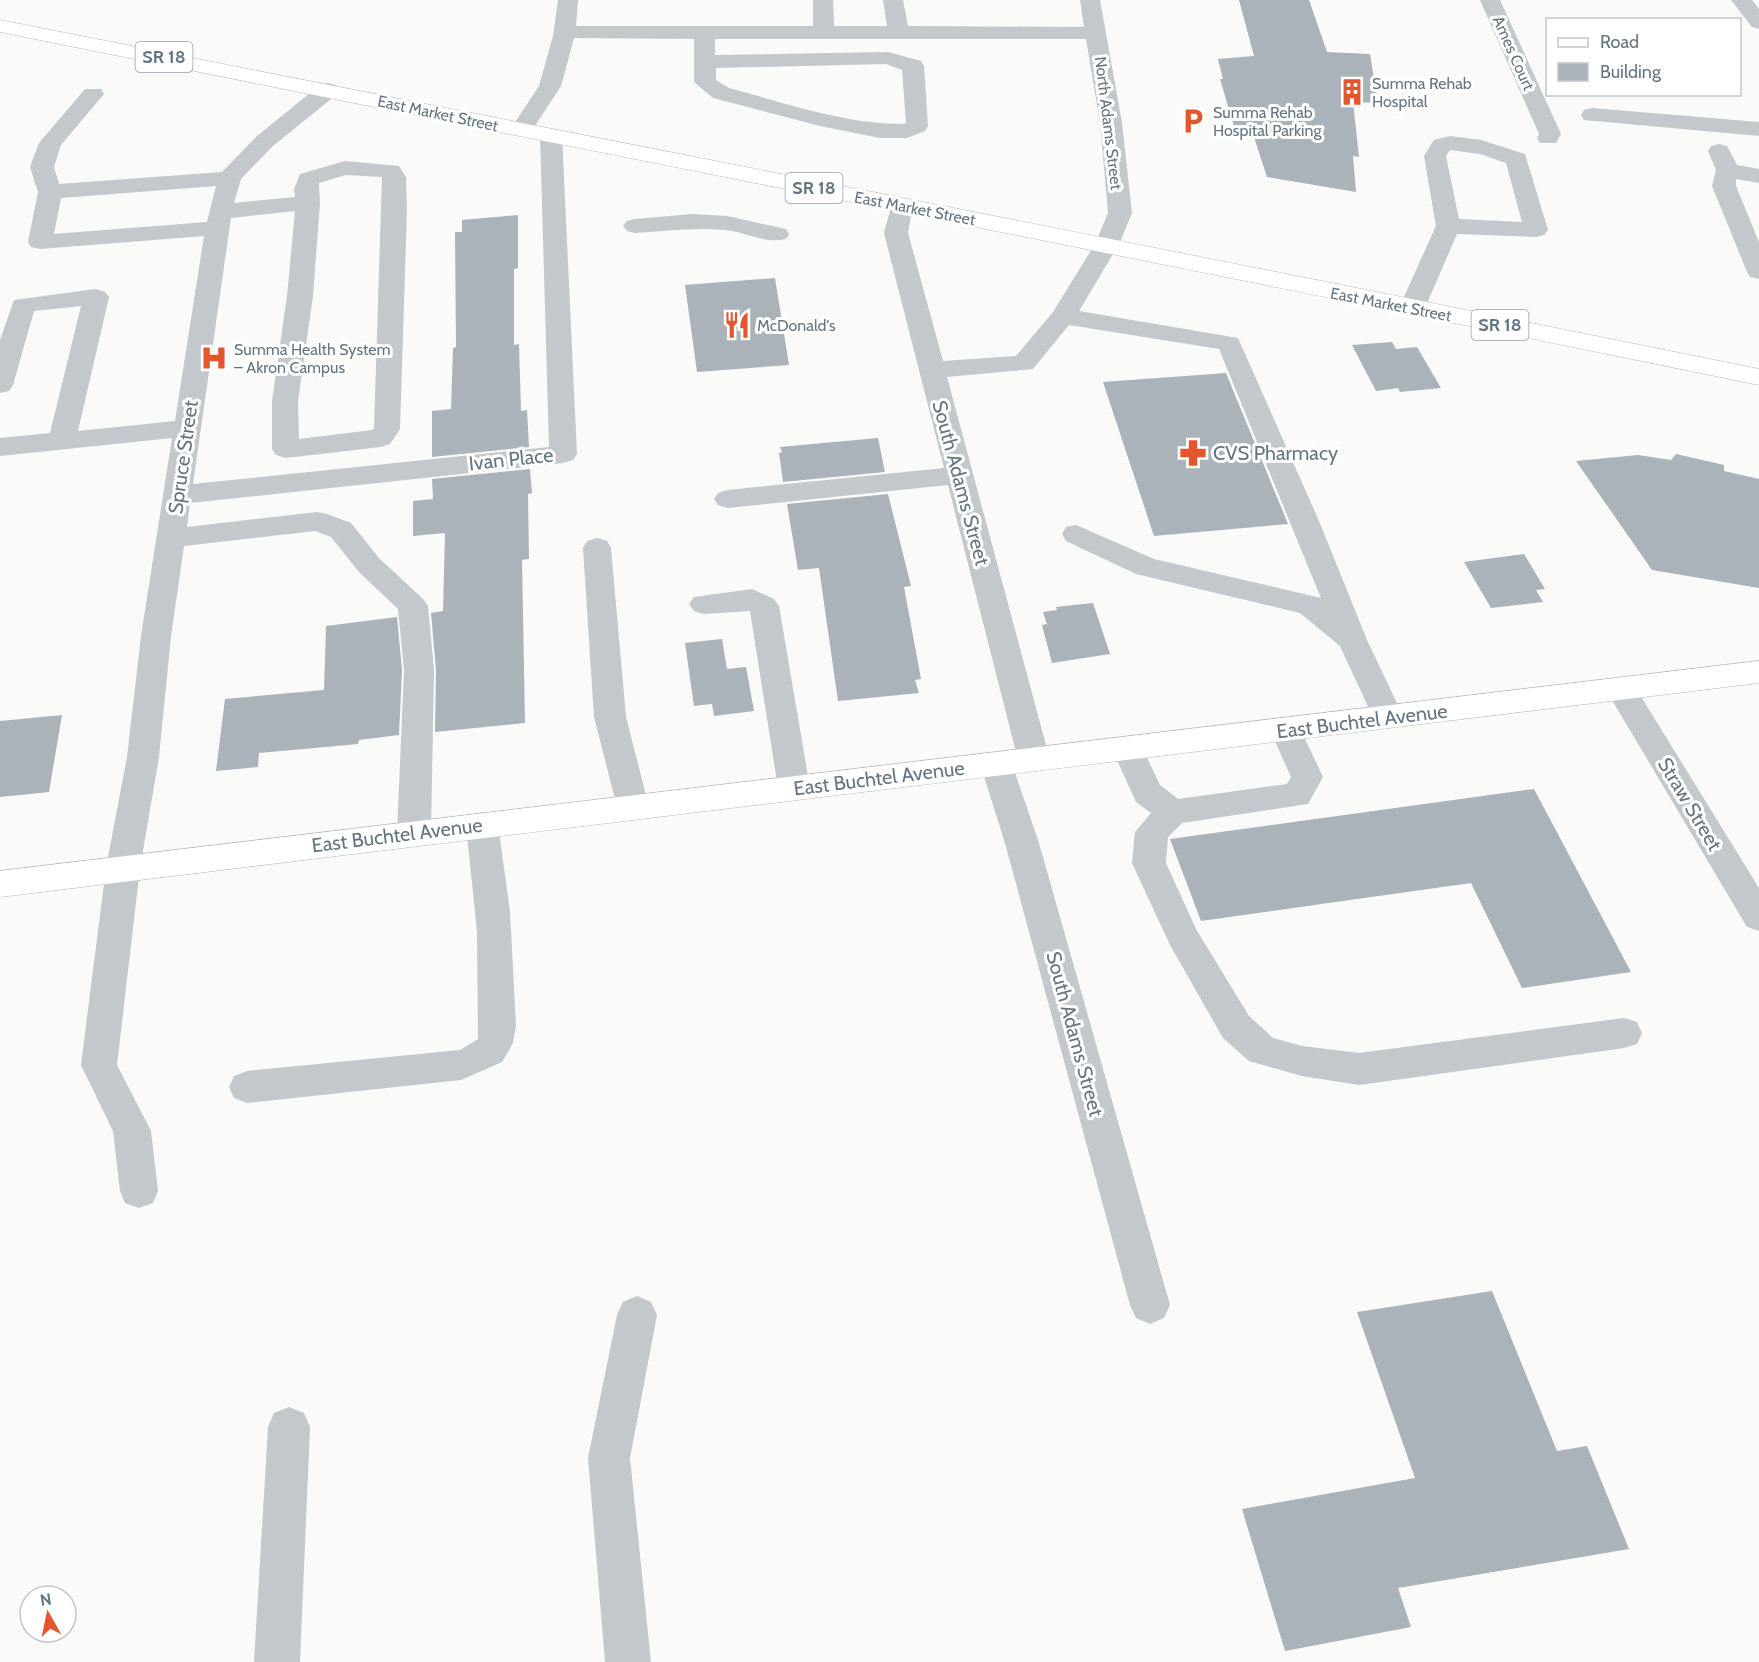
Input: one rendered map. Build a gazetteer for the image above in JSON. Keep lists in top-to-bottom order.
{
  "streets": {
    "main road": ["SR 18", "East Market Street", "East Buchtel Avenue"],
    "street": [
      "Ames Court",
      "North Adams Street",
      "Spruce Street",
      "Ivan Place",
      "South Adams Street",
      "Straw Street"
    ]
  },
  "crossings": [
    ["East Market Street", "North Adams Street"],
    ["East Market Street", "Ivan Place"],
    ["East Market Street", "South Adams Street"],
    ["North Adams Street", "South Adams Street"],
    ["Spruce Street", "Ivan Place"],
    ["Spruce Street", "East Buchtel Avenue"],
    ["South Adams Street", "East Buchtel Avenue"],
    ["East Buchtel Avenue", "Straw Street"]
  ],
  "places": {
    "building": ["Summa Rehab Hospital"],
    "parking": ["Summa Rehab Hospital Parking"],
    "restaurant": ["McDonald's"],
    "hospital": ["Summa Health System – Akron Campus"],
    "pharmacy": ["CVS Pharmacy"]
  },
  "legend": ["Road", "Building"],
  "north": "top"
}
